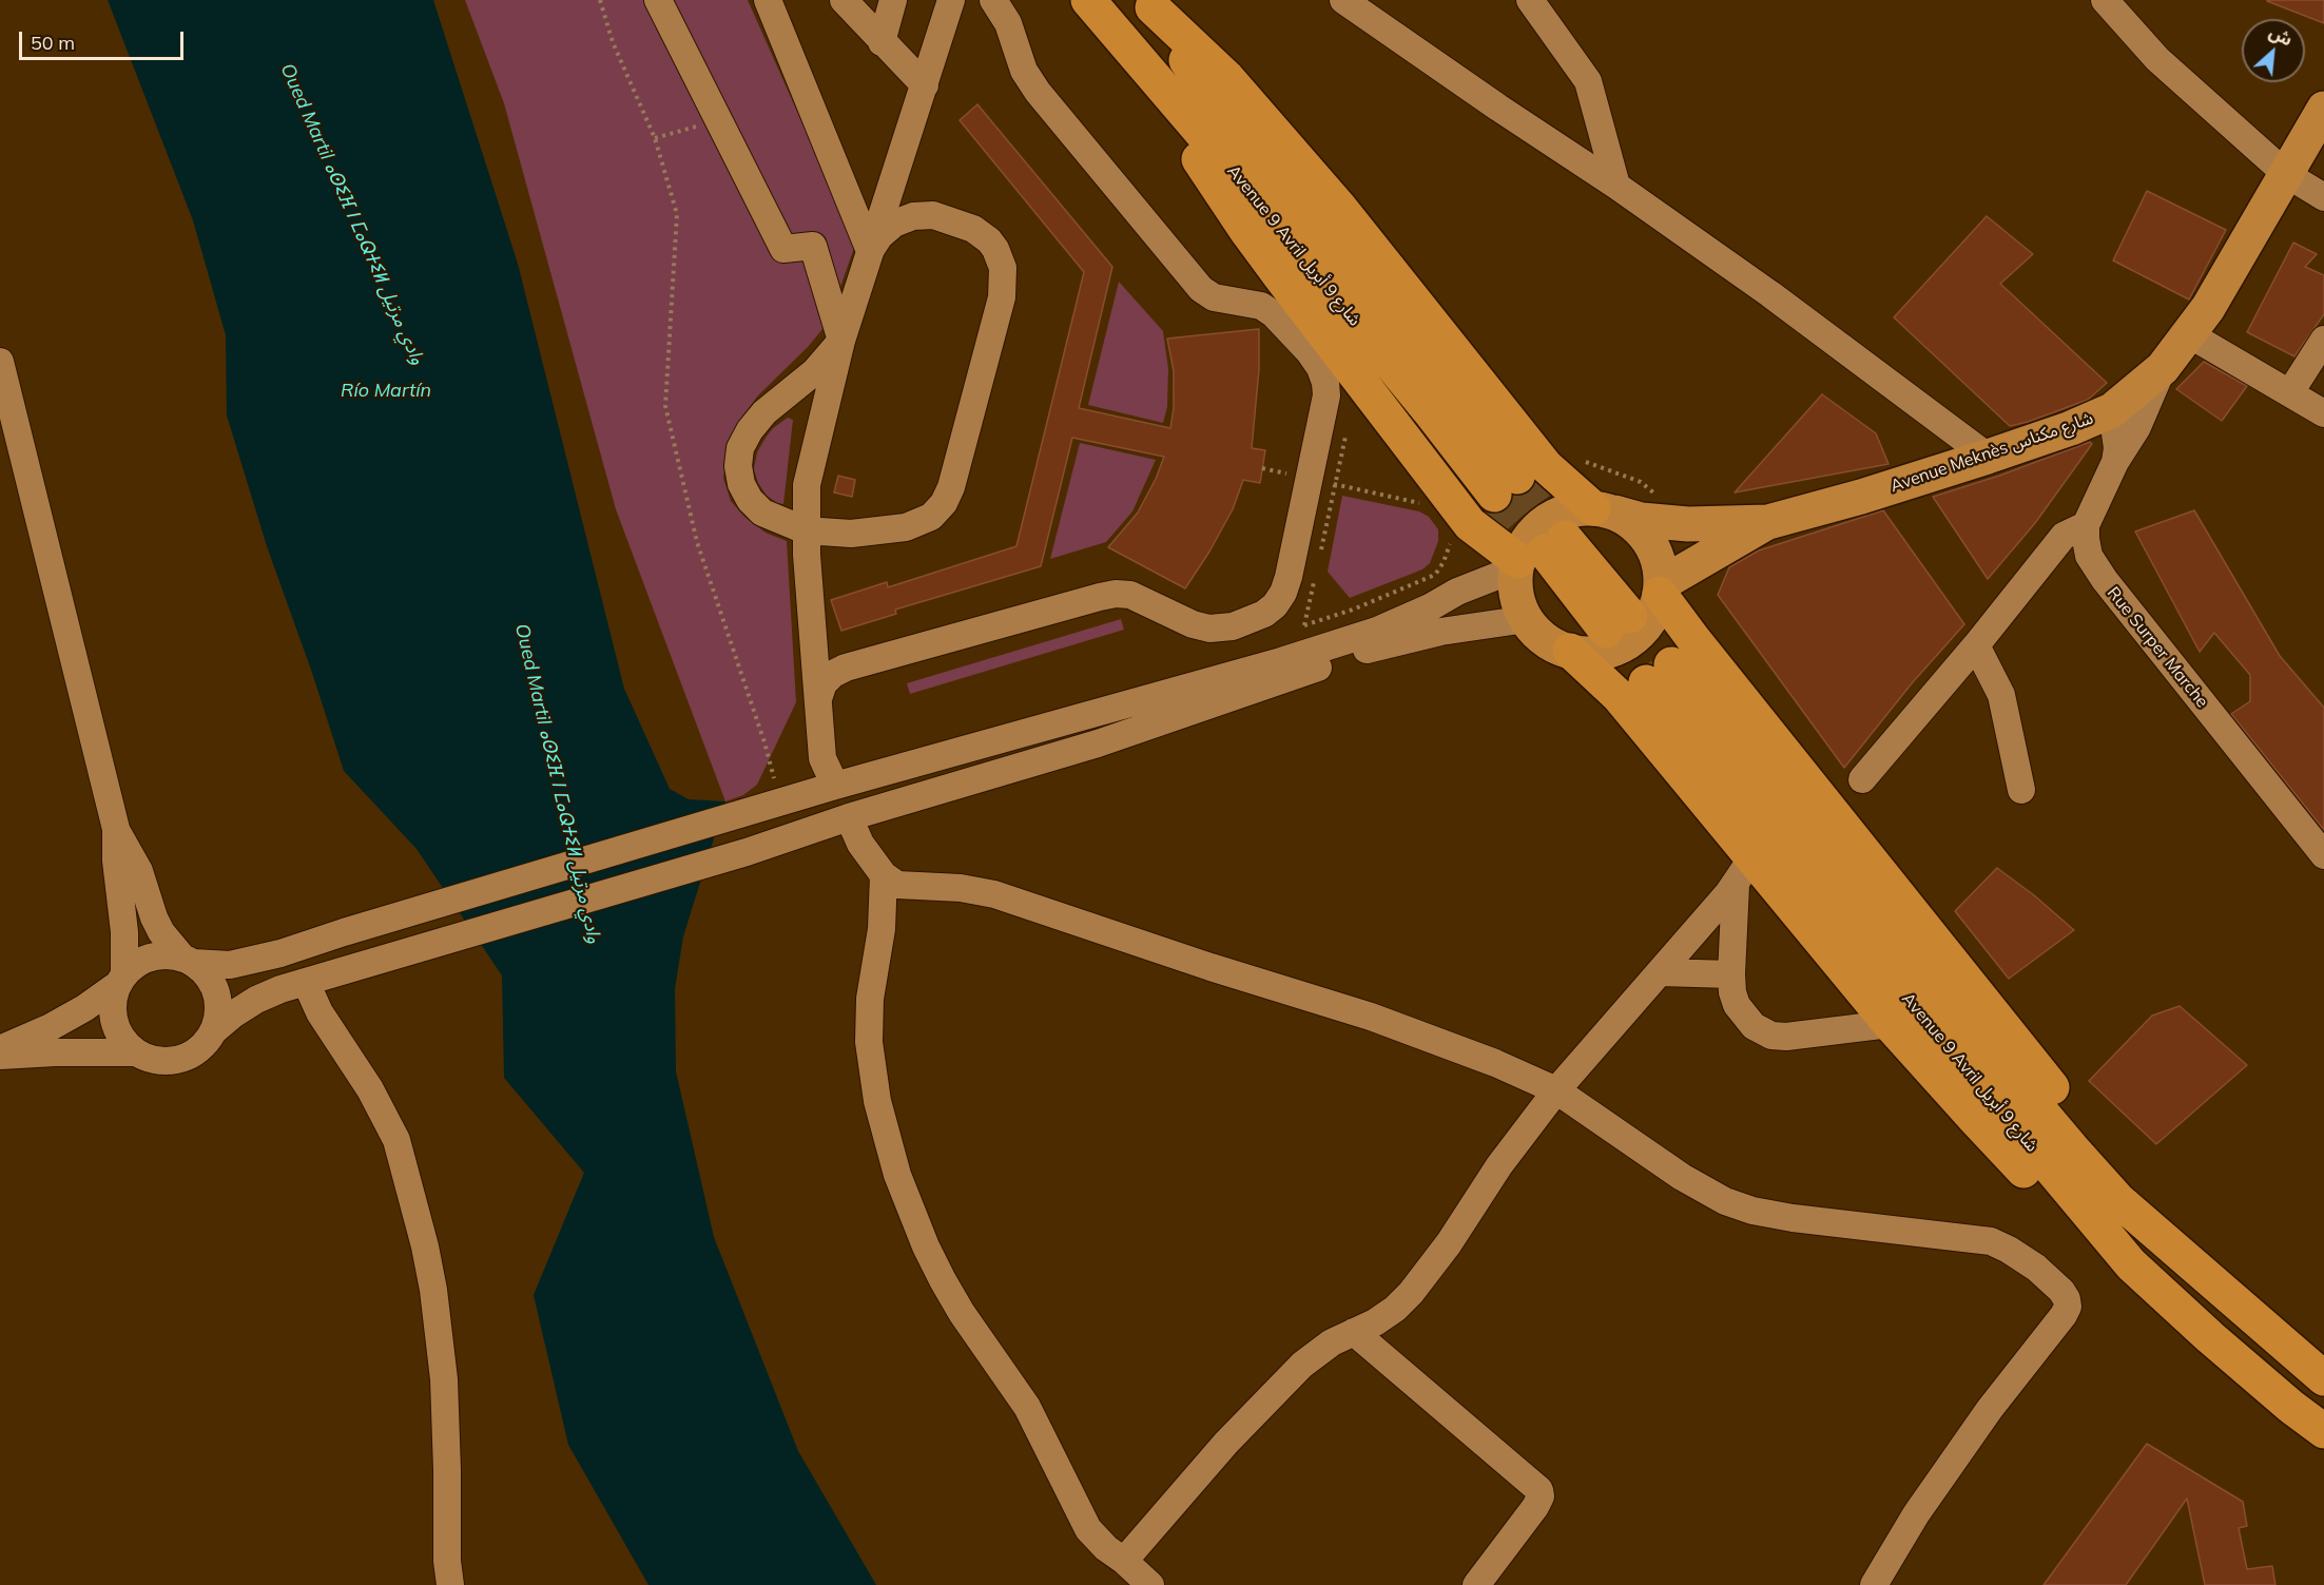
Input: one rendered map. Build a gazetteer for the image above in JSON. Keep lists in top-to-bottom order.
{
  "streets": {
    "highway": ["Avenue 9 Avril شارع 9 أبريل"],
    "main road": ["Avenue Meknès شارع مكناس"],
    "street": ["Rue Surper Marche"]
  },
  "water": ["Oued Martil ⴰⵙⵉⴼ ⵏ ⵎⴰⵕⵜⵉⵍ وادي مرتيل", "Río Martín"],
  "scale_bar": "50 m",
  "north": "top right"
}
